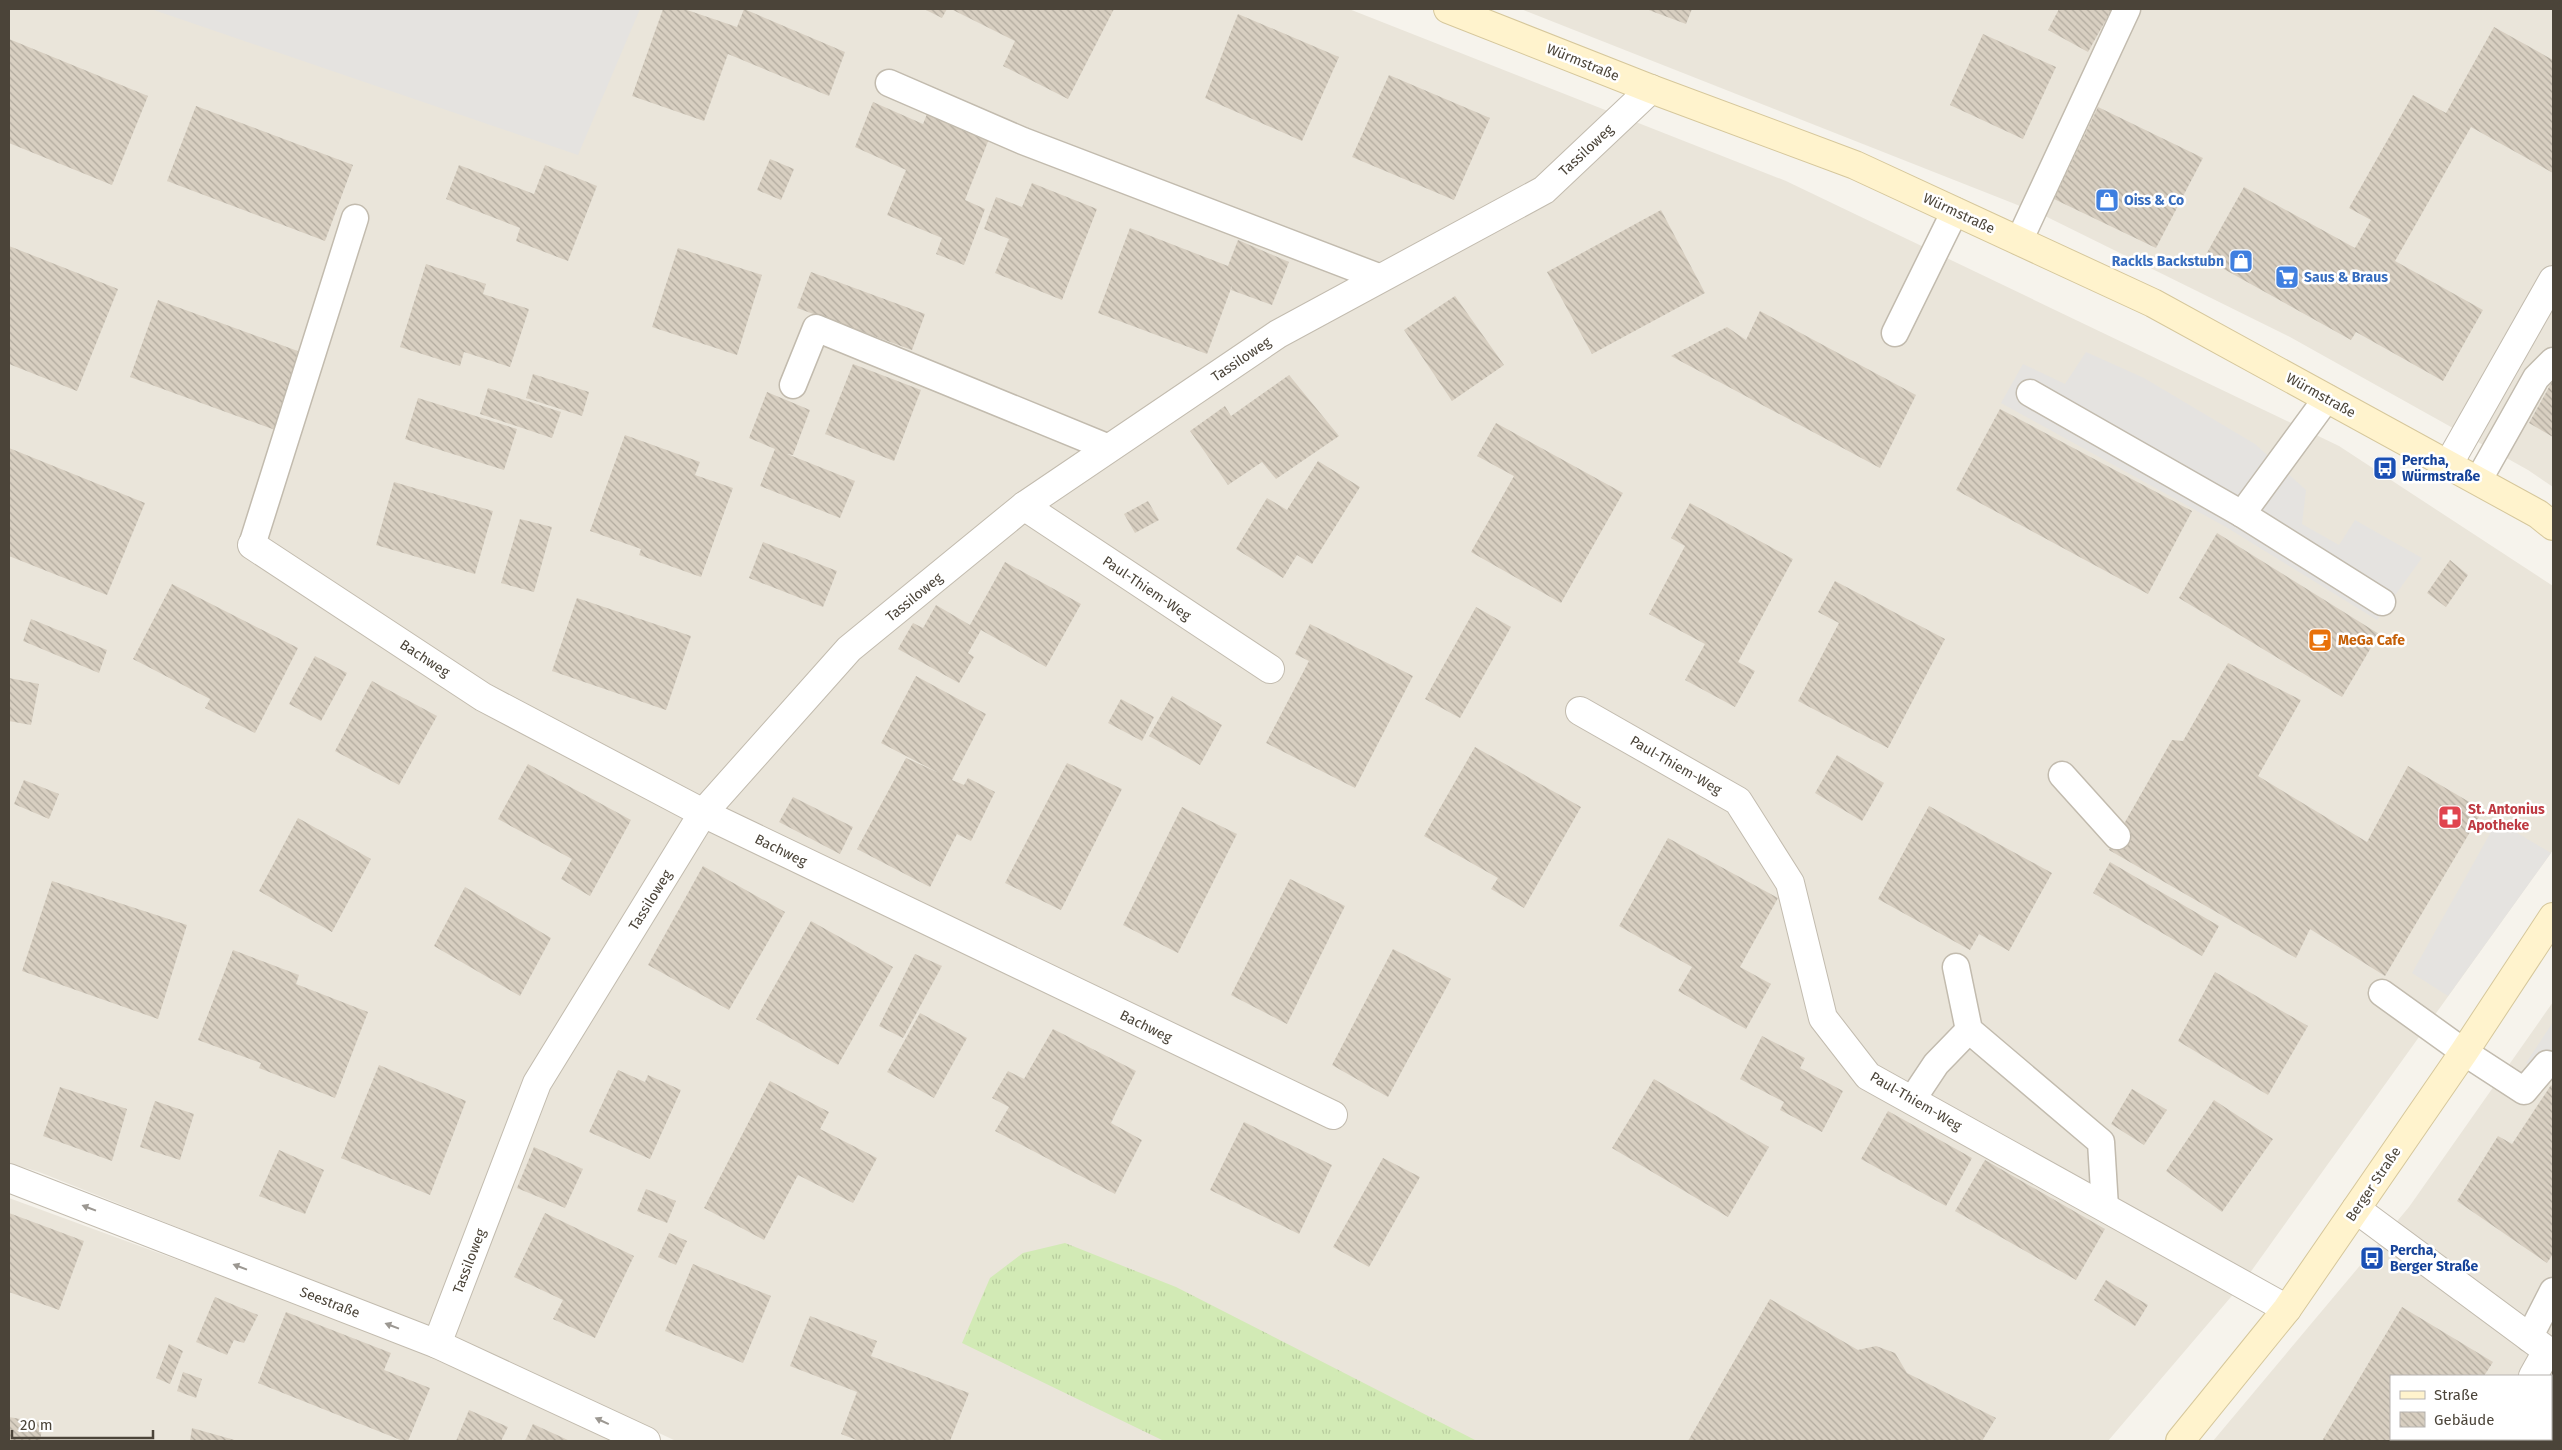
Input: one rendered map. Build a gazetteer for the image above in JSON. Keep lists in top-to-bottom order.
{
  "streets": {
    "main road": ["Würmstraße", "Berger Straße"],
    "street": [
      "Tassiloweg",
      "Paul-Thiem-Weg",
      "Bachweg",
      "Seestraße"
    ]
  },
  "crossings": [
    ["Würmstraße", "Tassiloweg"],
    ["Tassiloweg", "Paul-Thiem-Weg"],
    ["Tassiloweg", "Bachweg"],
    ["Tassiloweg", "Seestraße"],
    ["Paul-Thiem-Weg", "Berger Straße"]
  ],
  "one_way": ["Seestraße"],
  "places": {
    "shop": ["Oiss & Co", "Rackls Backstubn"],
    "supermarket": ["Saus & Braus"],
    "bus stop": ["Percha, Würmstraße", "Percha, Berger Straße"],
    "cafe": ["MeGa Cafe"],
    "pharmacy": ["St. Antonius Apotheke"]
  },
  "legend": ["Straße", "Gebäude"],
  "scale_bar": "20 m"
}
